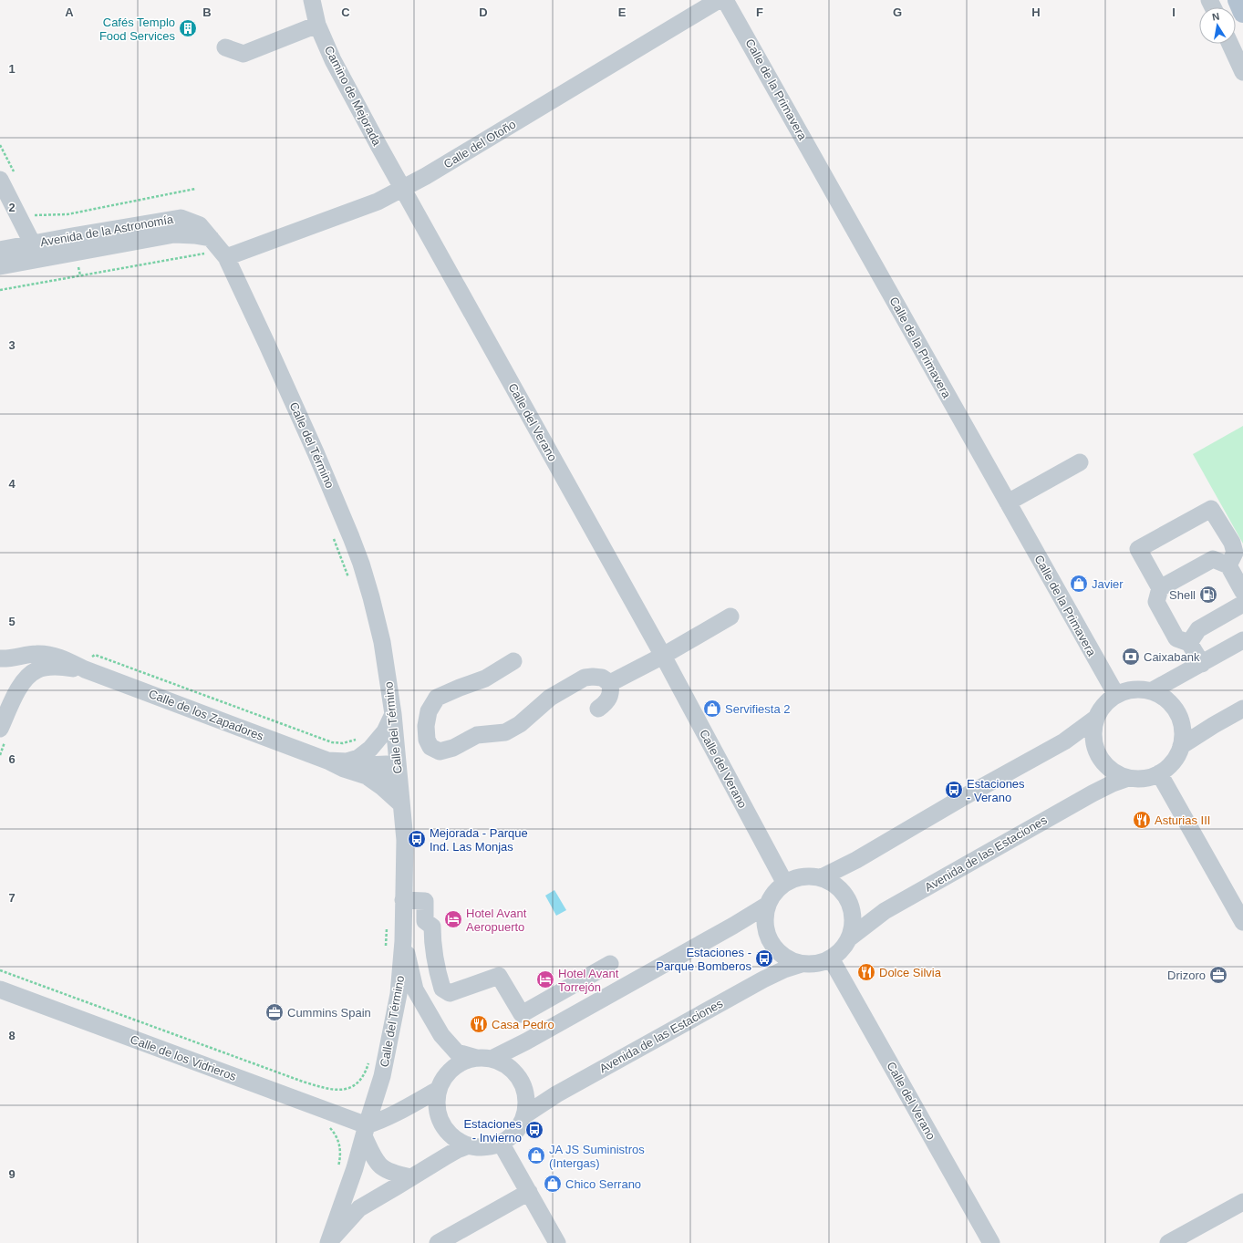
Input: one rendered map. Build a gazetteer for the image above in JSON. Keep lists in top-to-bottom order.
{
  "streets": {
    "street": [
      "Calle de la Primavera",
      "Camino de Mejorada",
      "Calle del Otoño",
      "Avenida de la Astronomía",
      "Calle del Verano",
      "Calle del Término",
      "Calle de los Zapadores",
      "Avenida de las Estaciones",
      "Calle de los Vidrieros"
    ]
  },
  "crossings": [
    ["Calle de la Primavera", "Avenida de las Estaciones"],
    ["Camino de Mejorada", "Calle del Otoño"],
    ["Camino de Mejorada", "Calle del Verano"],
    ["Calle del Otoño", "Calle del Verano"],
    ["Calle del Otoño", "Calle del Término"],
    ["Avenida de la Astronomía", "Calle del Término"],
    ["Calle del Verano", "Avenida de las Estaciones"],
    ["Calle del Término", "Calle de los Zapadores"],
    ["Calle del Término", "Calle de los Vidrieros"]
  ],
  "places": {
    "building": ["Cafés Templo Food Services"],
    "shop": [
      "Javier",
      "Servifiesta 2",
      "JA JS Suministros (Intergas)",
      "Chico Serrano"
    ],
    "fuel station": ["Shell"],
    "bank": ["Caixabank"],
    "bus stop": [
      "Estaciones - Verano",
      "Mejorada - Parque Ind. Las Monjas",
      "Estaciones - Parque Bomberos",
      "Estaciones - Invierno"
    ],
    "restaurant": ["Asturias III", "Dolce Silvia", "Casa Pedro"],
    "hotel": ["Hotel Avant Aeropuerto", "Hotel Avant Torrejón"],
    "office": ["Drizoro", "Cummins Spain"]
  },
  "north": "top",
  "grid": {
    "columns": [
      "A",
      "B",
      "C",
      "D",
      "E",
      "F",
      "G",
      "H",
      "I"
    ],
    "rows": [
      "1",
      "2",
      "3",
      "4",
      "5",
      "6",
      "7",
      "8",
      "9"
    ]
  }
}
